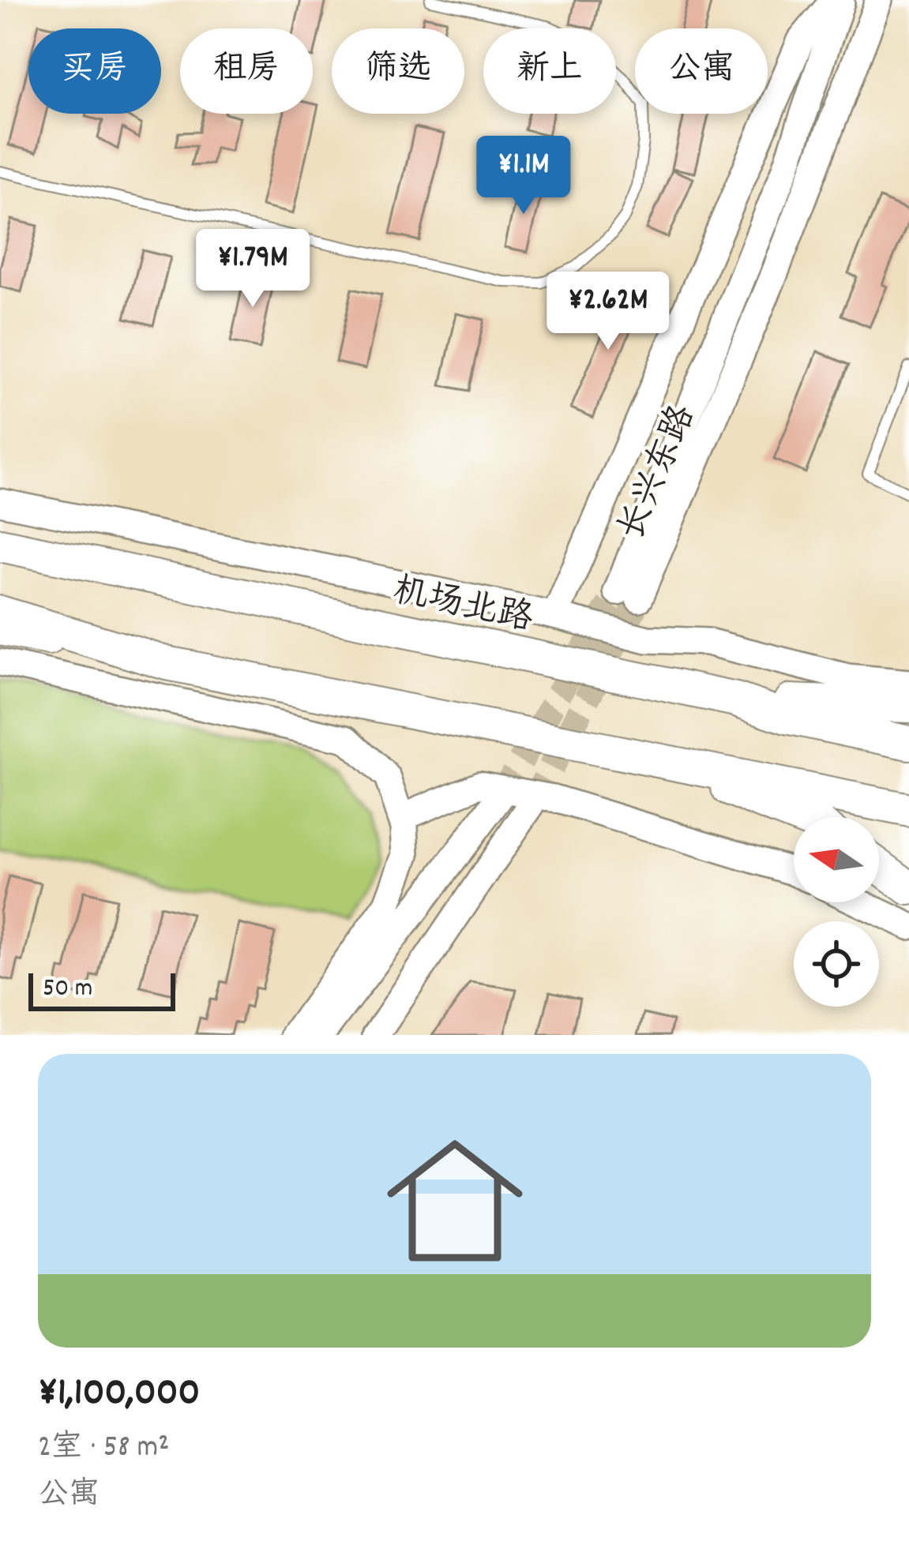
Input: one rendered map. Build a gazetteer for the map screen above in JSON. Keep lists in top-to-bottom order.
{
  "streets": {
    "highway": ["机场北路"],
    "main road": ["长兴东路"]
  },
  "scale_bar": "50 m",
  "north": "left",
  "page": {
    "chip": [
      "买房",
      "租房",
      "筛选",
      "新上",
      "公寓"
    ],
    "price": ["¥1.1M", "¥1.79M", "¥2.62M"],
    "scale": "50 m",
    "list": [
      {
        "name": "¥1,100,000",
        "note": "2室 · 58 m² · 公寓"
      }
    ]
  }
}
